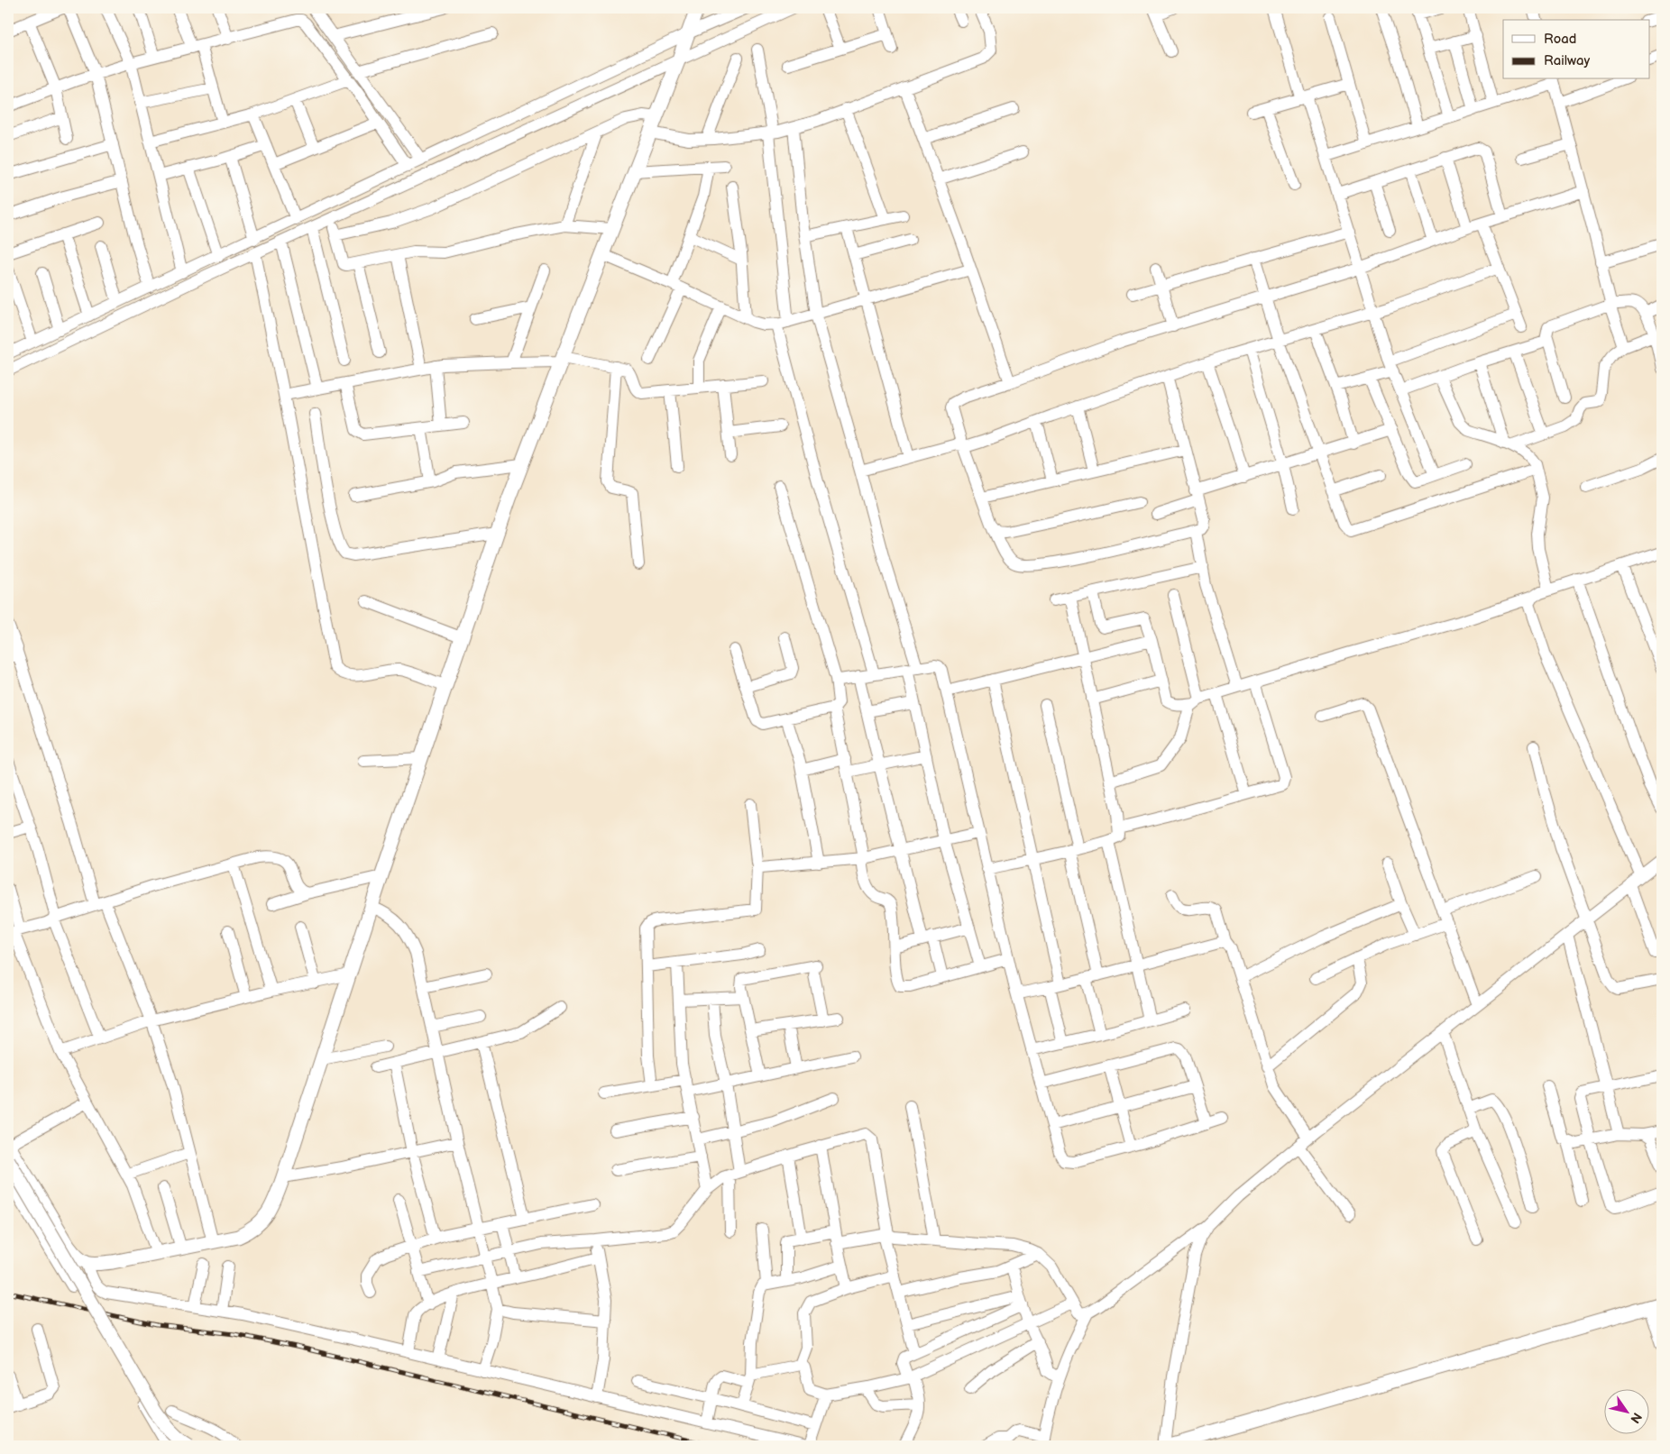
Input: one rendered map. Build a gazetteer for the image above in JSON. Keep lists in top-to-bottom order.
{
  "legend": ["Road", "Railway"],
  "north": "bottom right"
}
